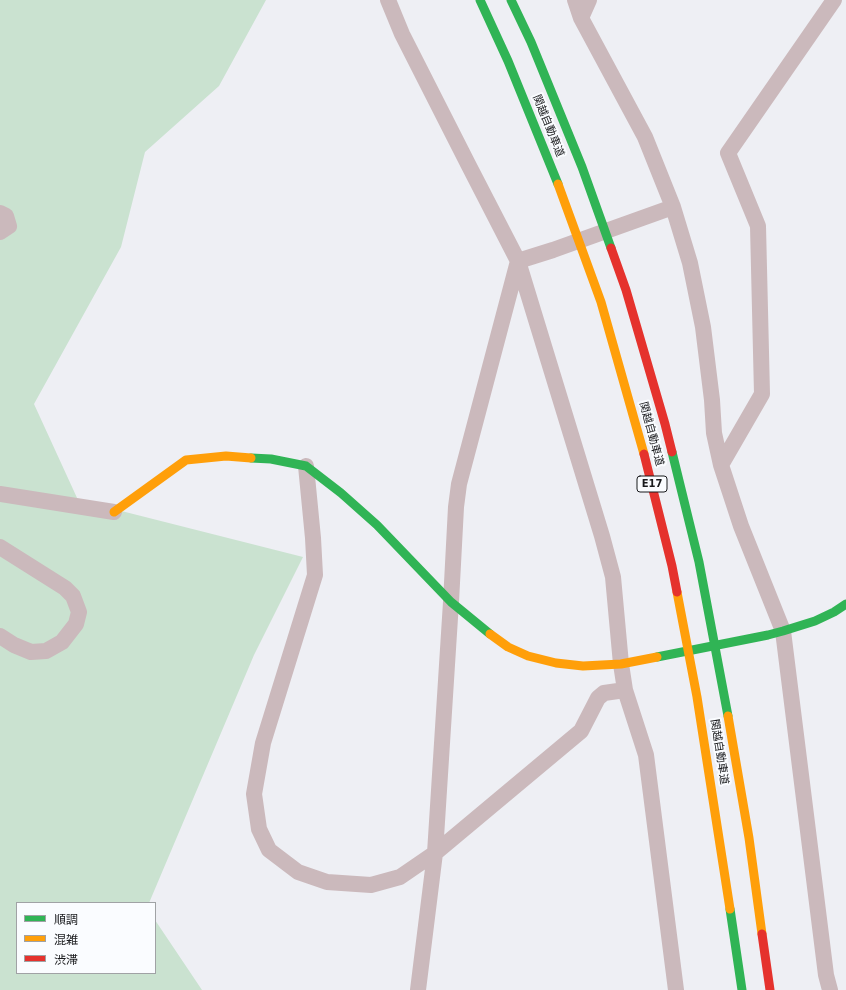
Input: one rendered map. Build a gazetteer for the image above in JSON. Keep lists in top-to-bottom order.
{
  "streets": {
    "main road": ["関越自動車道", "E17"]
  },
  "legend": ["順調", "混雑", "渋滞"]
}
